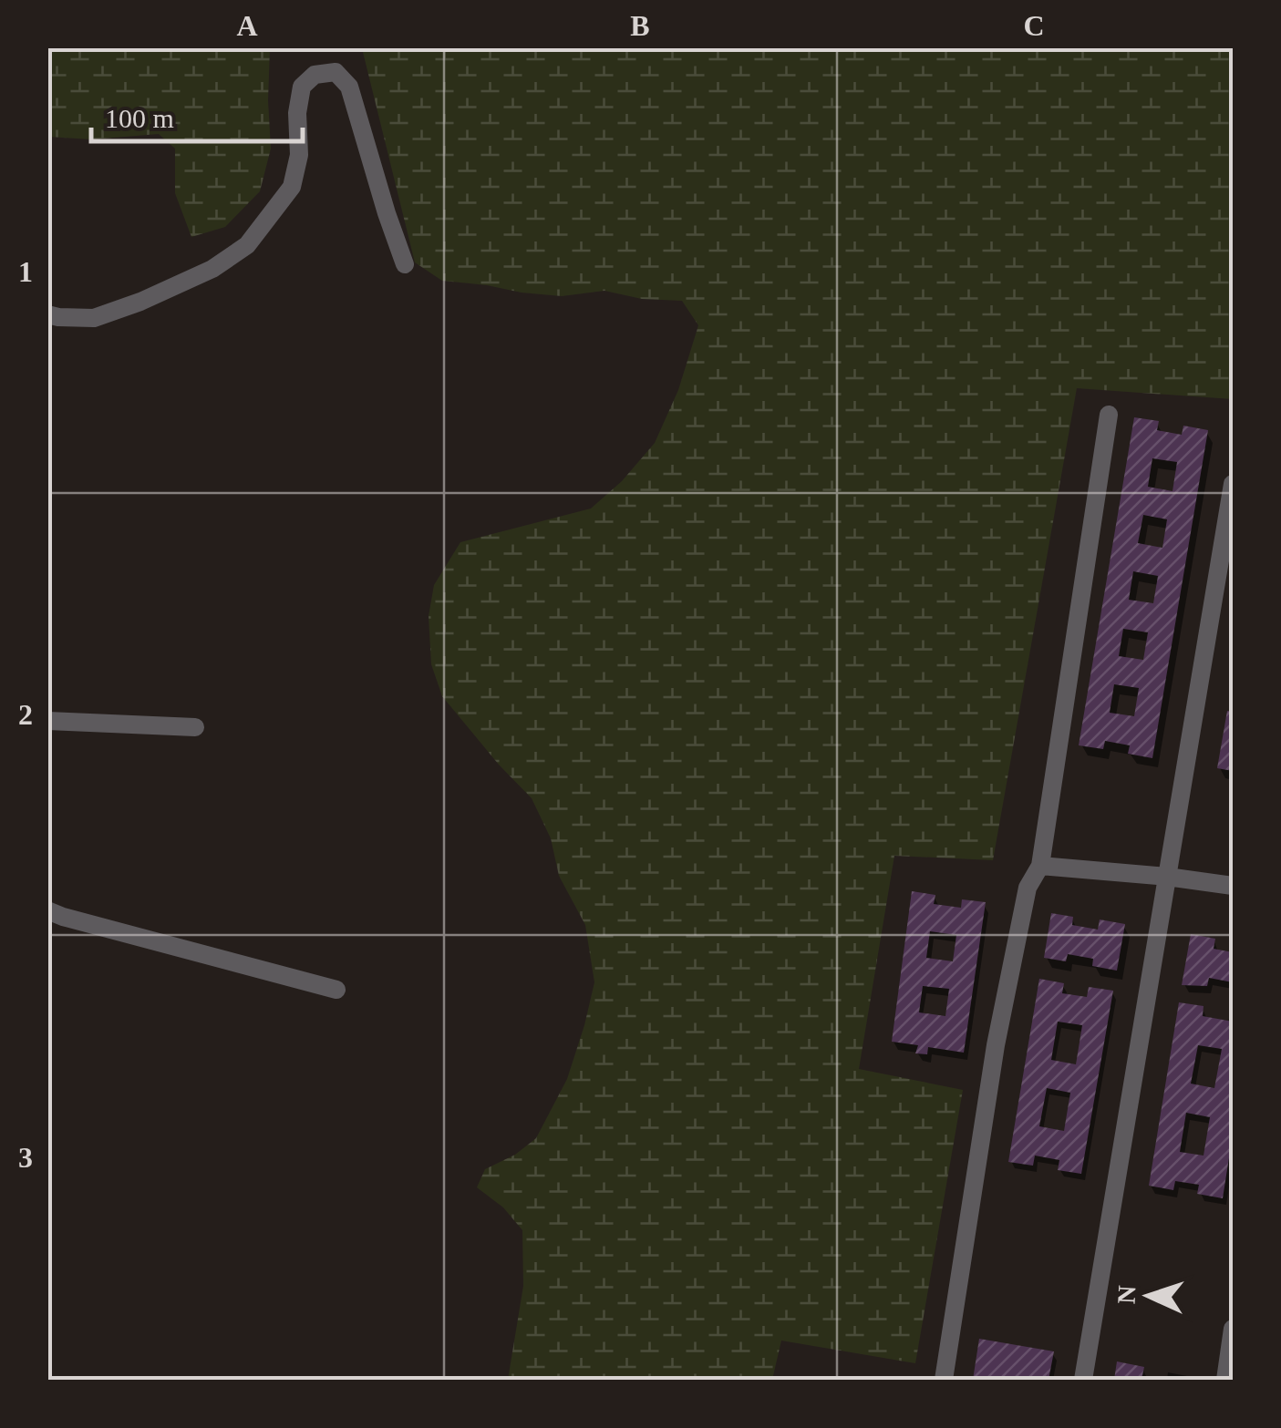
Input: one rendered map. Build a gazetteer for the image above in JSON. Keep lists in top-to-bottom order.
{
  "scale_bar": "100 m",
  "north": "left",
  "grid": {
    "columns": ["A", "B", "C"],
    "rows": ["1", "2", "3"]
  }
}
